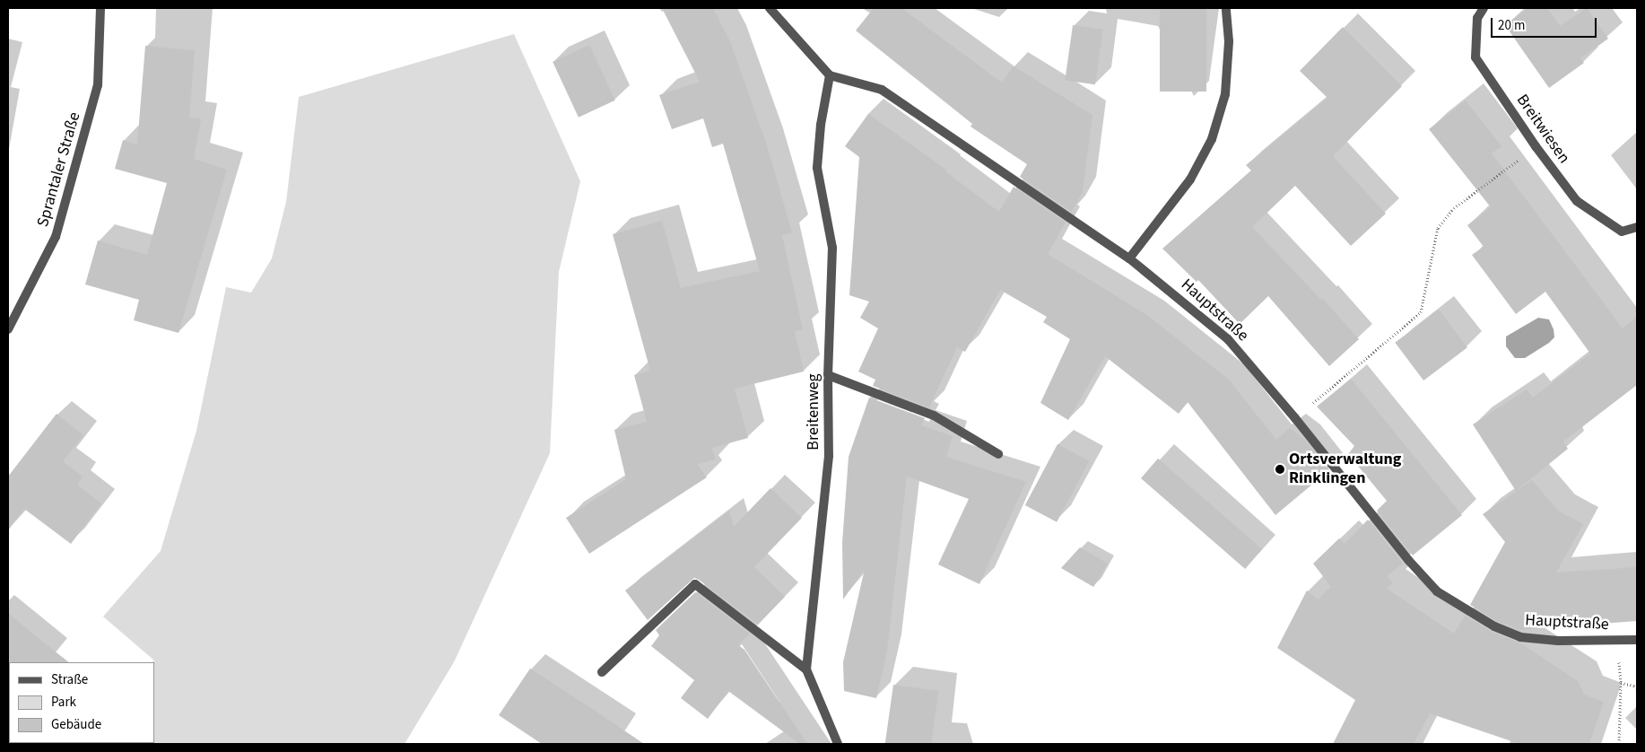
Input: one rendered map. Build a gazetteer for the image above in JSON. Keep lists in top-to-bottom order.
{
  "streets": {
    "street": [
      "Breitwiesen",
      "Sprantaler Straße",
      "Hauptstraße",
      "Breitenweg"
    ]
  },
  "crossings": [
    ["Hauptstraße", "Breitenweg"]
  ],
  "places": ["Ortsverwaltung Rinklingen"],
  "legend": ["Straße", "Park", "Gebäude"],
  "scale_bar": "20 m"
}
